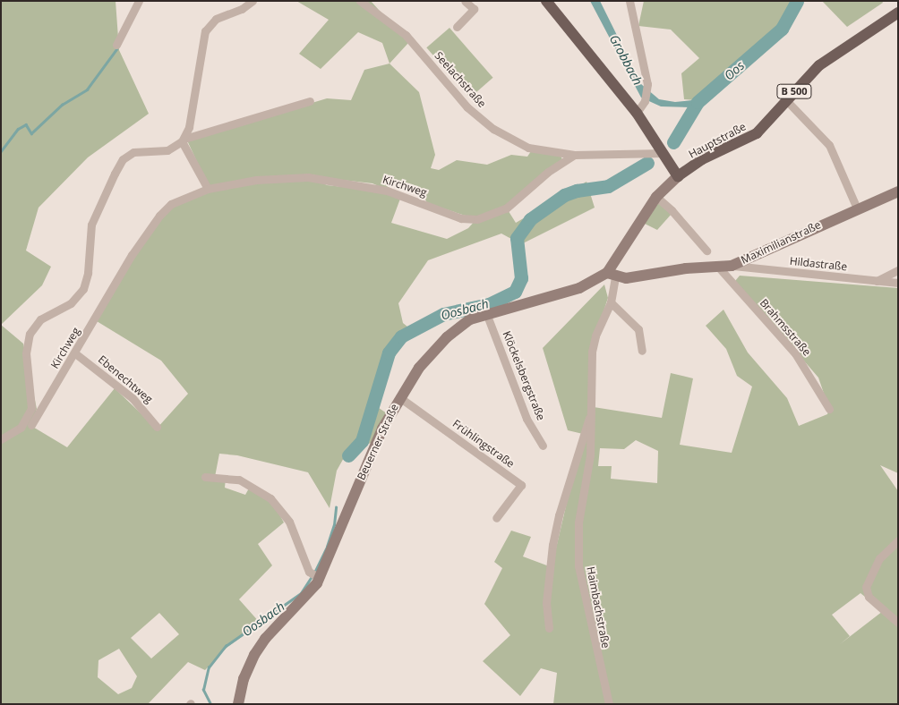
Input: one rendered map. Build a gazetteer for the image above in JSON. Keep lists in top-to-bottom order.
{
  "streets": {
    "main road": [
      "B 500",
      "Hauptstraße",
      "Maximilianstraße",
      "Beuerner Straße"
    ],
    "street": [
      "Seelachstraße",
      "Kirchweg",
      "Hildastraße",
      "Brahmsstraße",
      "Klöckelsbergstraße",
      "Ebenechtweg",
      "Frühlingstraße",
      "Haimbachstraße"
    ]
  },
  "crossings": [
    ["Seelachstraße", "Kirchweg"],
    ["Hauptstraße", "Maximilianstraße"],
    ["Hauptstraße", "Beuerner Straße"],
    ["Hauptstraße", "Haimbachstraße"],
    ["Kirchweg", "Ebenechtweg"],
    ["Maximilianstraße", "Hildastraße"],
    ["Maximilianstraße", "Brahmsstraße"],
    ["Maximilianstraße", "Beuerner Straße"],
    ["Maximilianstraße", "Haimbachstraße"],
    ["Klöckelsbergstraße", "Beuerner Straße"],
    ["Beuerner Straße", "Frühlingstraße"],
    ["Beuerner Straße", "Haimbachstraße"]
  ],
  "water": ["Grobbach", "Oos", "Oosbach"]
}
